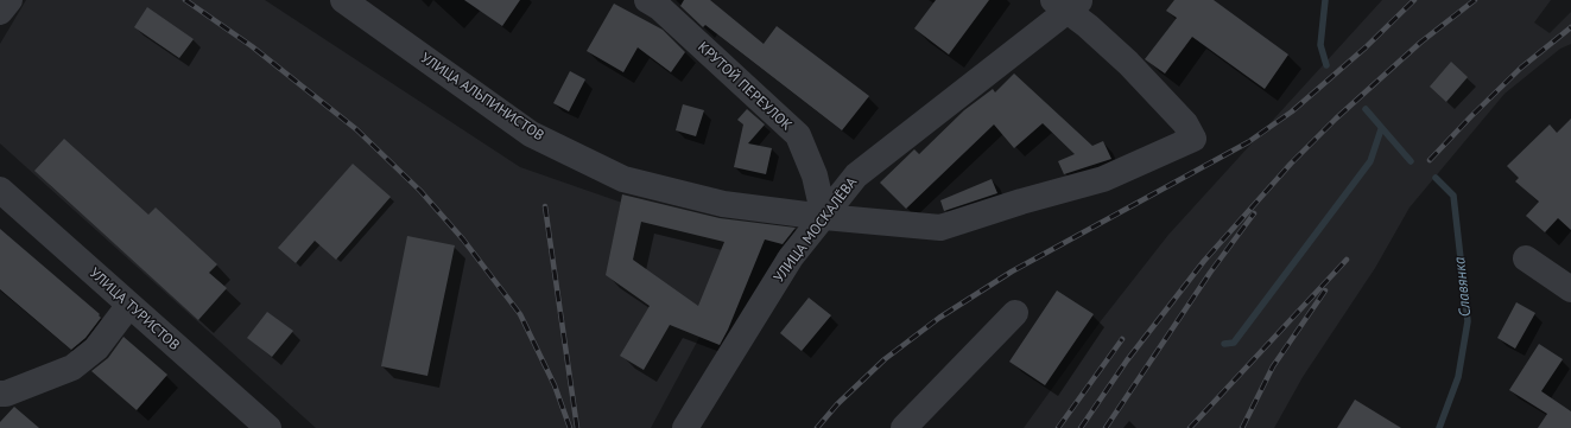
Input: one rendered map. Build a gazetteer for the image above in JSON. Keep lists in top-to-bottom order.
{
  "streets": {
    "street": [
      "КРУТОЙ ПЕРЕУЛОК",
      "УЛИЦА АЛЬПИНИСТОВ",
      "УЛИЦА МОСКАЛЁВА",
      "УЛИЦА ТУРИСТОВ"
    ]
  },
  "crossings": [
    ["КРУТОЙ ПЕРЕУЛОК", "УЛИЦА АЛЬПИНИСТОВ"],
    ["КРУТОЙ ПЕРЕУЛОК", "УЛИЦА МОСКАЛЁВА"],
    ["УЛИЦА АЛЬПИНИСТОВ", "УЛИЦА МОСКАЛЁВА"]
  ],
  "water": ["Славянка"]
}
